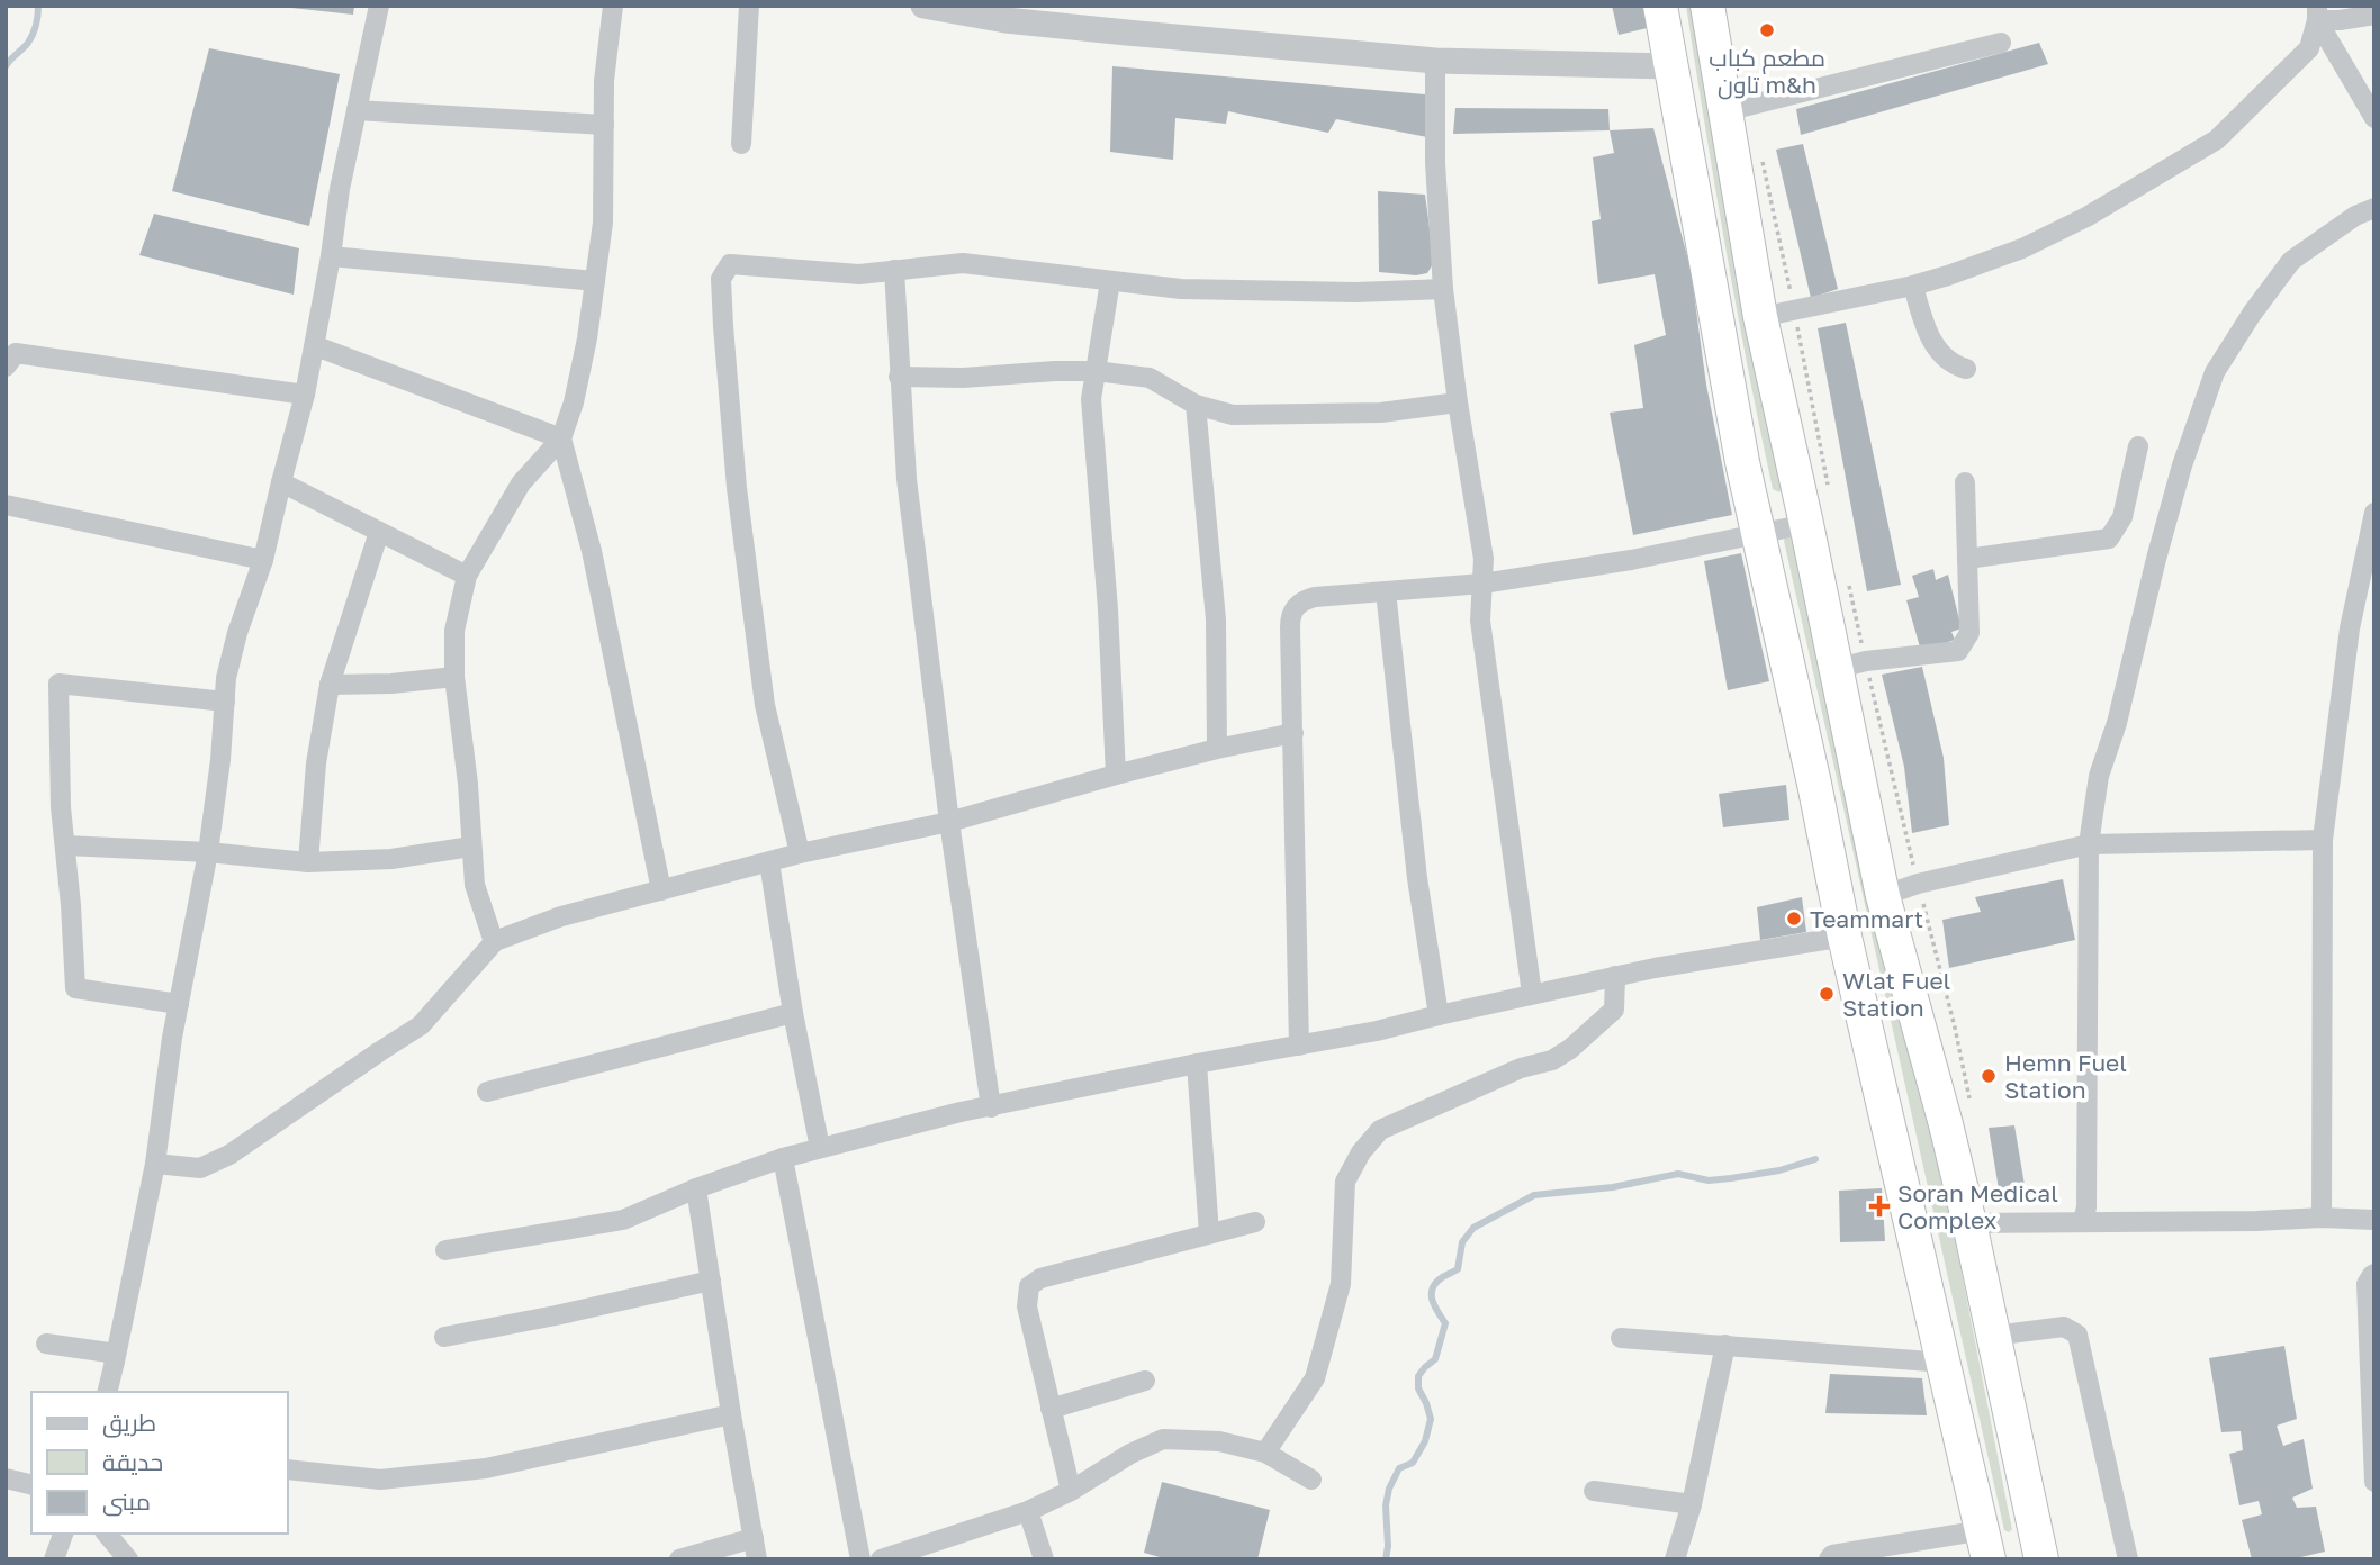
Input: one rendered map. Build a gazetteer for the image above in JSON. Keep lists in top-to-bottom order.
{
  "places": {
    "other": [
      "مطعم كباب تاون m&h",
      "Teammart",
      "Wlat Fuel Station",
      "Hemn Fuel Station"
    ],
    "health": ["Soran Medical Complex"]
  },
  "legend": ["طريق", "حديقة", "مبنى"]
}
